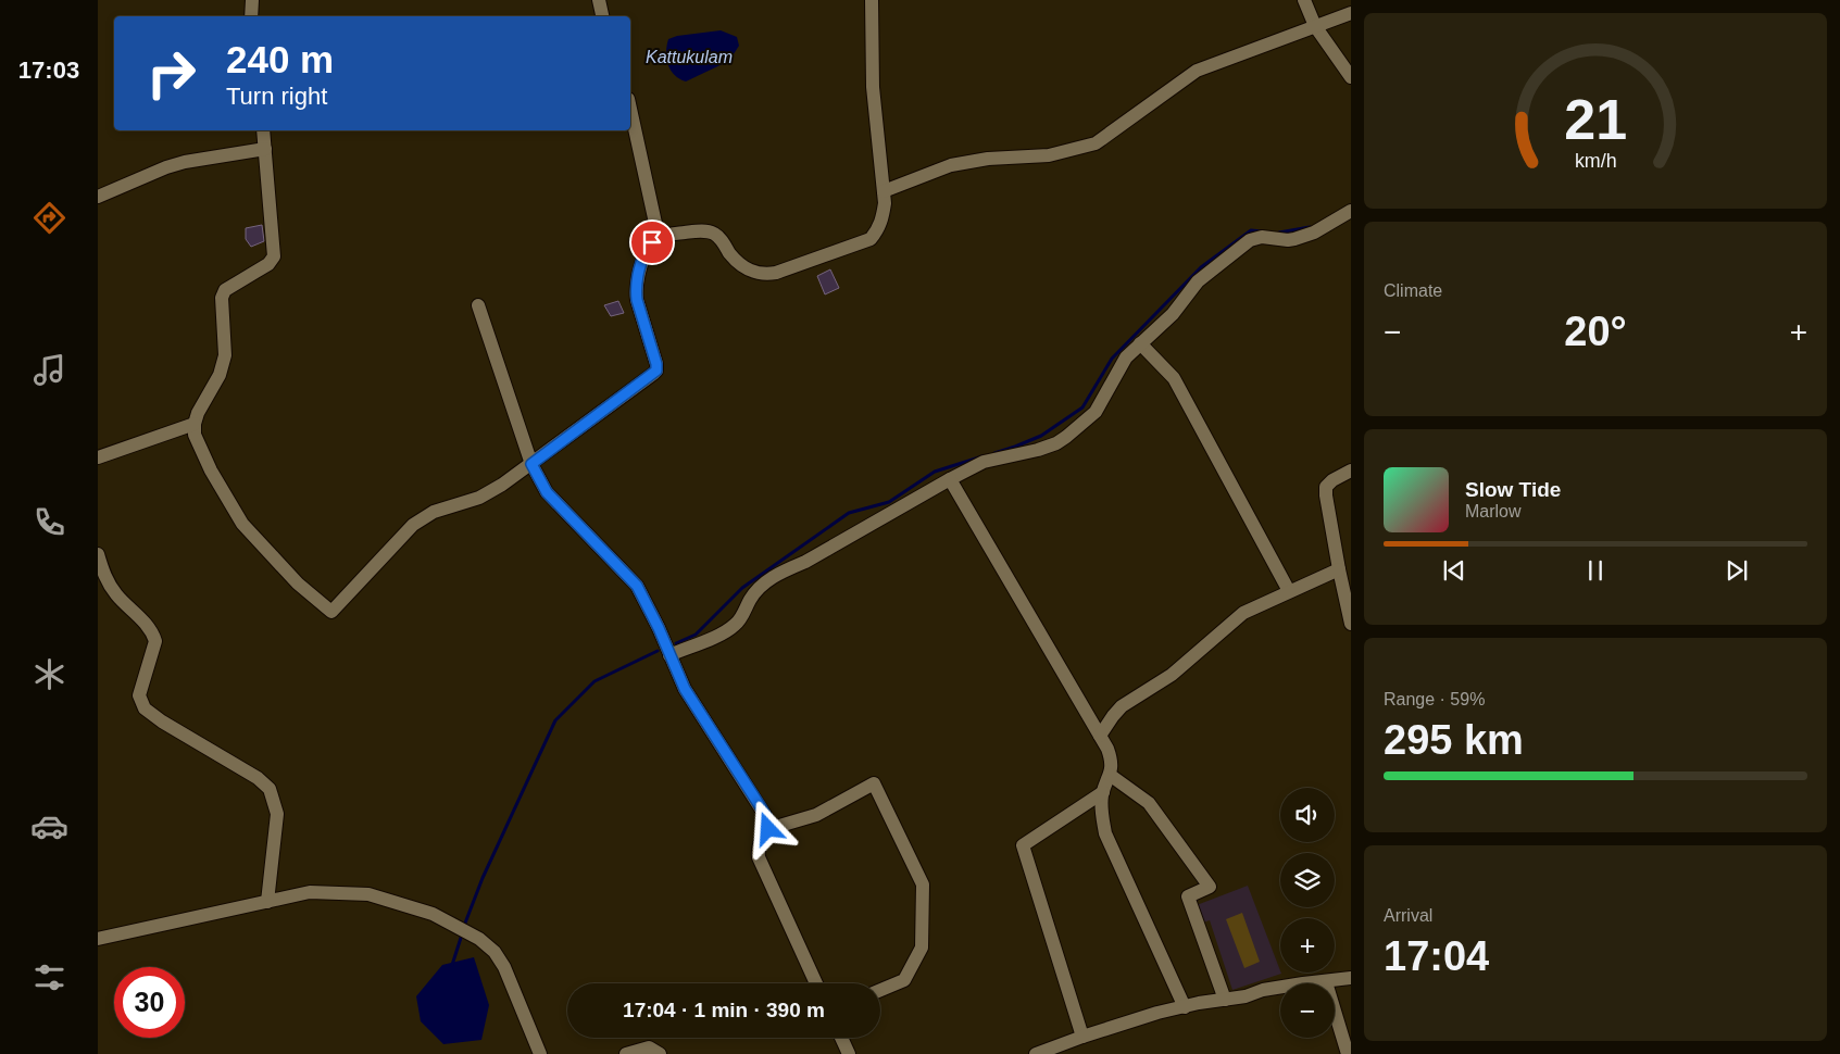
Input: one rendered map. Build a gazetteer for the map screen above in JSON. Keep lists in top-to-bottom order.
{
  "water": ["Kattukulam"],
  "page": {
    "tabs": "17:03",
    "turn": ["240 m", "Turn right"],
    "tile": [
      "Climate",
      ["Range · 59%", "295 km"],
      ["Arrival", "17:04"]
    ],
    "heat": ["−", "20°", "+"],
    "song": ["Slow Tide", "Marlow"],
    "map_buttons": ["+", "−"],
    "limit": "30",
    "trip": "17:04 · 1 min · 390 m",
    "gauge": ["21", "km/h"]
  }
}
